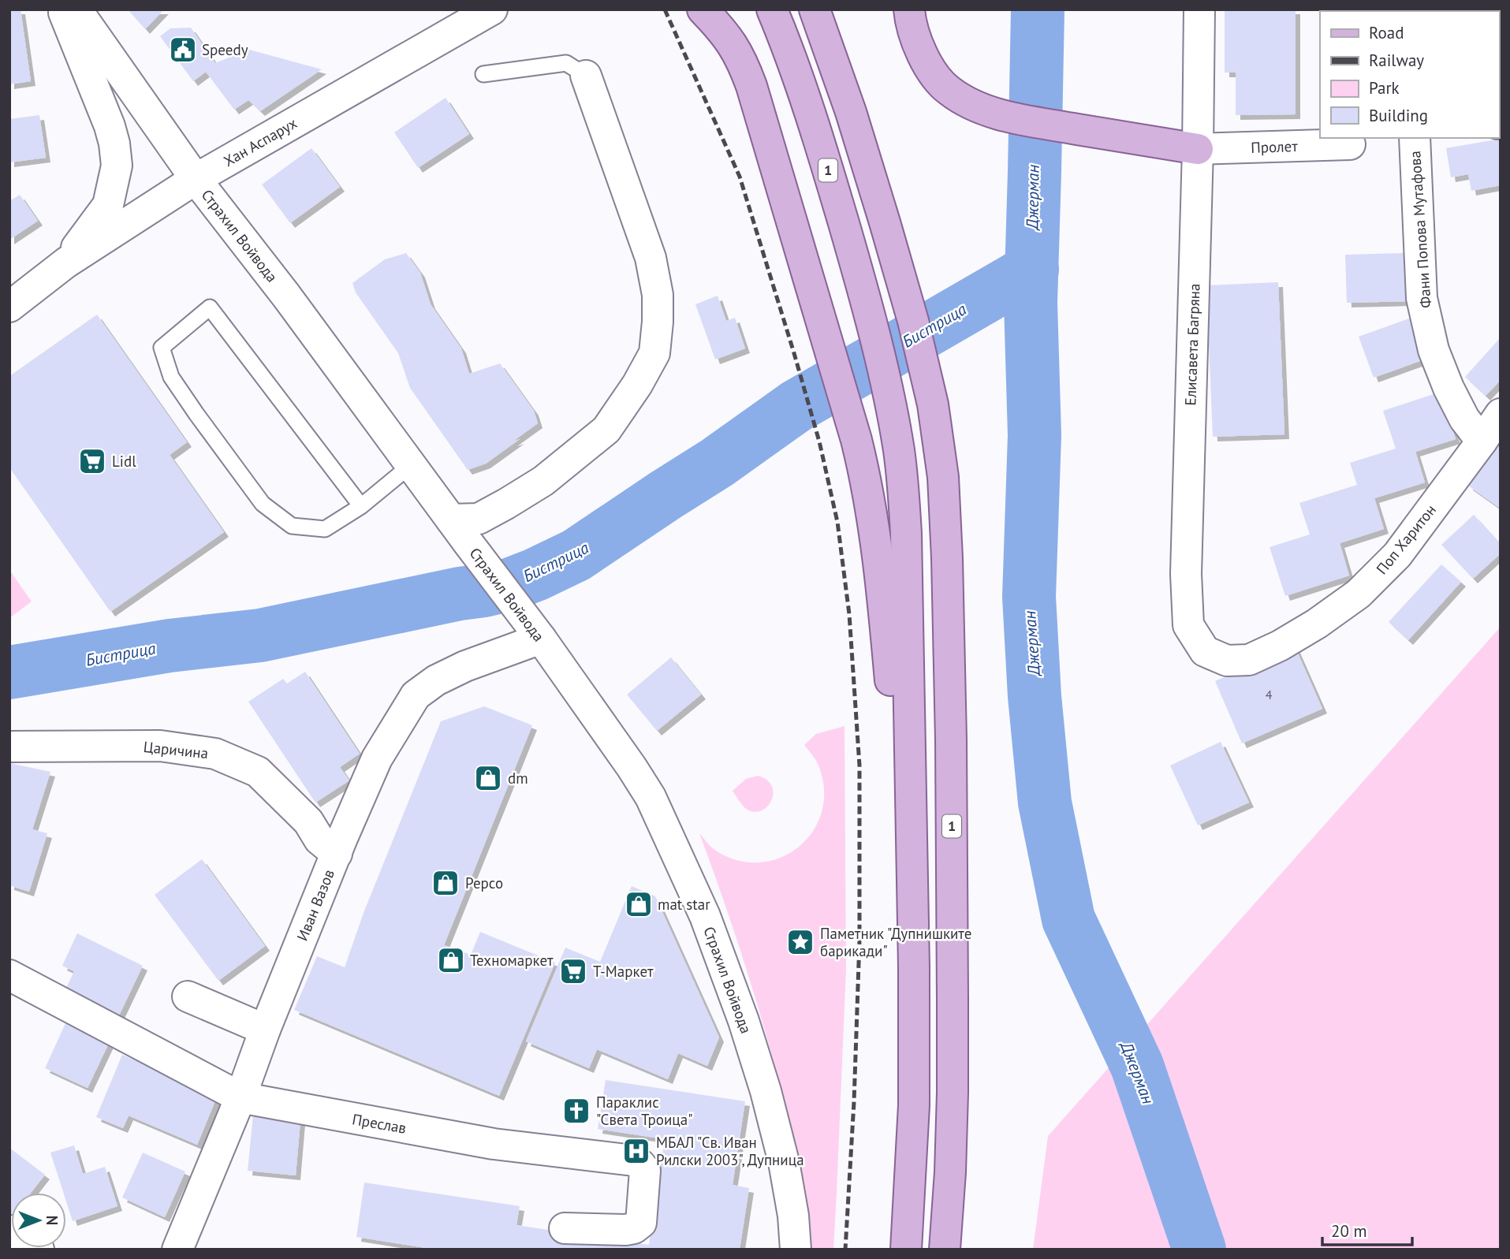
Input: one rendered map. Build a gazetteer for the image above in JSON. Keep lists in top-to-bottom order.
{
  "streets": {
    "main road": ["1"],
    "street": [
      "Хан Аспарух",
      "Пролет",
      "Фани Попова Мутафова",
      "Страхил Войвода",
      "Елисавета Багряна",
      "Поп Харитон",
      "Царичина",
      "Иван Вазов",
      "Преслав"
    ]
  },
  "crossings": [
    ["Хан Аспарух", "Страхил Войвода"],
    ["Пролет", "Елисавета Багряна"],
    ["Фани Попова Мутафова", "Поп Харитон"],
    ["Страхил Войвода", "Иван Вазов"],
    ["Елисавета Багряна", "Поп Харитон"],
    ["Царичина", "Иван Вазов"],
    ["Иван Вазов", "Преслав"]
  ],
  "water": ["Джерман", "Бистрица"],
  "places": {
    "public building": ["Speedy"],
    "supermarket": ["Lidl", "Т-Маркет"],
    "shop": [
      "dm",
      "Pepco",
      "mat star",
      "Техномаркет"
    ],
    "place": ["Паметник \"Дупнишките барикади\""],
    "church": ["Параклис \"Света Троица\""],
    "hospital": ["МБАЛ \"Св. Иван Рилски 2003\", Дупница"]
  },
  "house_numbers": ["4"],
  "legend": [
    "Road",
    "Railway",
    "Park",
    "Building"
  ],
  "scale_bar": "20 m",
  "north": "right"
}
